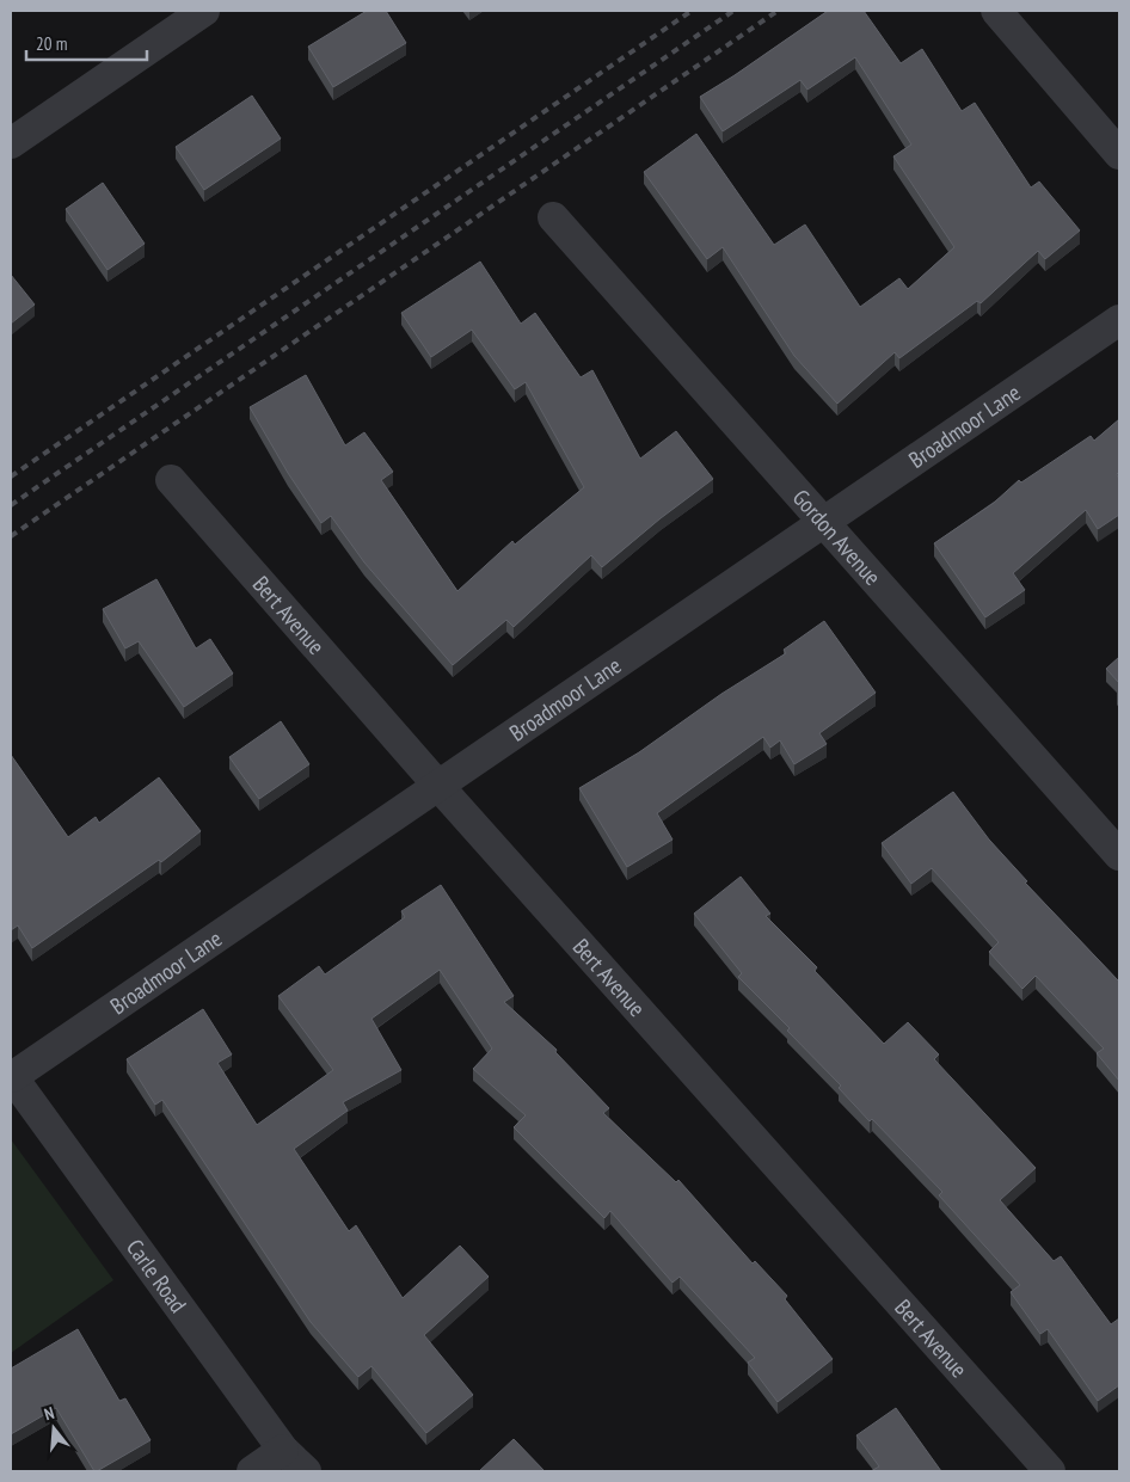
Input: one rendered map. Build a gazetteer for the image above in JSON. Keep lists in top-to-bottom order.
{
  "streets": {
    "street": [
      "Broadmoor Lane",
      "Gordon Avenue",
      "Bert Avenue",
      "Carle Road"
    ]
  },
  "crossings": [
    ["Broadmoor Lane", "Gordon Avenue"],
    ["Broadmoor Lane", "Bert Avenue"],
    ["Broadmoor Lane", "Carle Road"]
  ],
  "scale_bar": "20 m",
  "north": "top"
}
